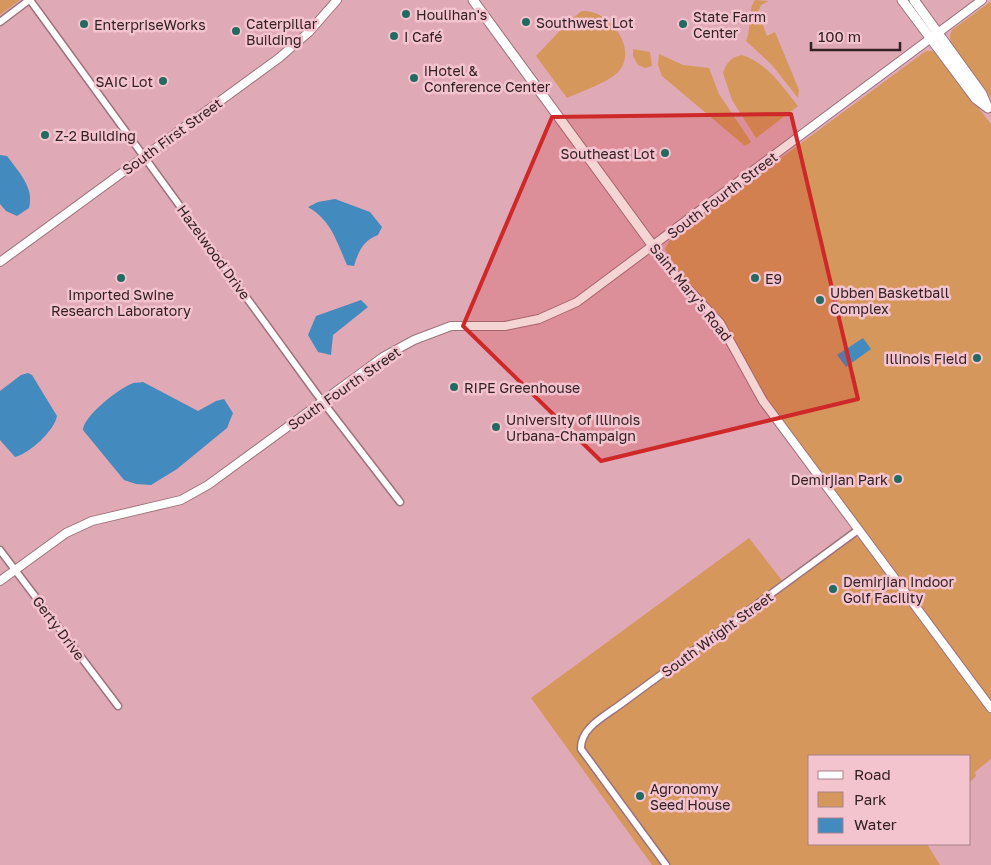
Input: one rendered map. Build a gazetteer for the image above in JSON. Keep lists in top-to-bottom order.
{
  "streets": {
    "main road": ["Saint Mary's Road"],
    "street": [
      "South First Street",
      "South Fourth Street",
      "Hazelwood Drive",
      "Gerty Drive",
      "South Wright Street"
    ]
  },
  "crossings": [
    ["South First Street", "Hazelwood Drive"],
    ["South Fourth Street", "Hazelwood Drive"],
    ["South Fourth Street", "Saint Mary's Road"],
    ["South Fourth Street", "Gerty Drive"],
    ["Saint Mary's Road", "South Wright Street"]
  ],
  "places": [
    "Houlihan's",
    "Southwest Lot",
    "EnterpriseWorks",
    "State Farm Center",
    "Caterpillar Building",
    "I Café",
    "iHotel & Conference Center",
    "SAIC Lot",
    "Z-2 Building",
    "Southeast Lot",
    "Imported Swine Research Laboratory",
    "E9",
    "Ubben Basketball Complex",
    "Illinois Field",
    "RIPE Greenhouse",
    "University of Illinois Urbana-Champaign",
    "Demirjian Park",
    "Demirjian Indoor Golf Facility",
    "Agronomy Seed House"
  ],
  "legend": ["Road", "Park", "Water"],
  "scale_bar": "100 m"
}
